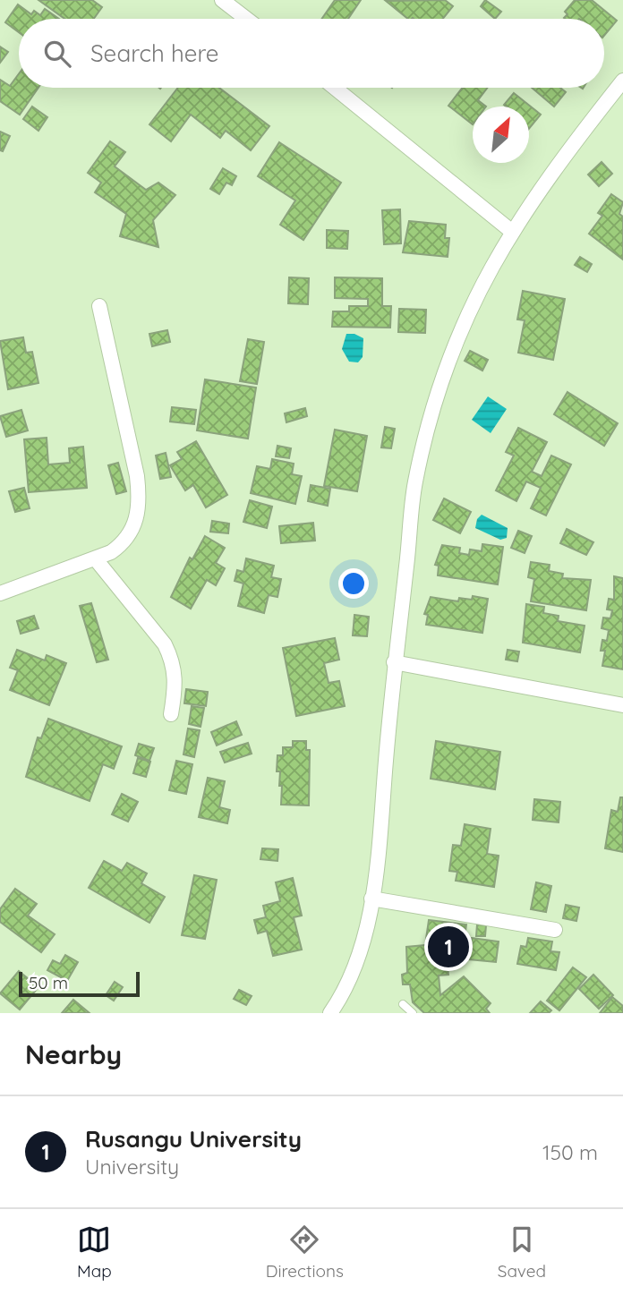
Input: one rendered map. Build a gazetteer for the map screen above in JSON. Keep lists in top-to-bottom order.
{
  "scale_bar": "50 m",
  "north": "top right",
  "page": {
    "search": "Search here",
    "pins": "1",
    "scale": "50 m",
    "heading": "Nearby",
    "list": [
      {
        "mark": "1",
        "name": "Rusangu University",
        "note": "University",
        "value": "150 m"
      }
    ],
    "nav": ["Map", "Directions", "Saved"]
  }
}
